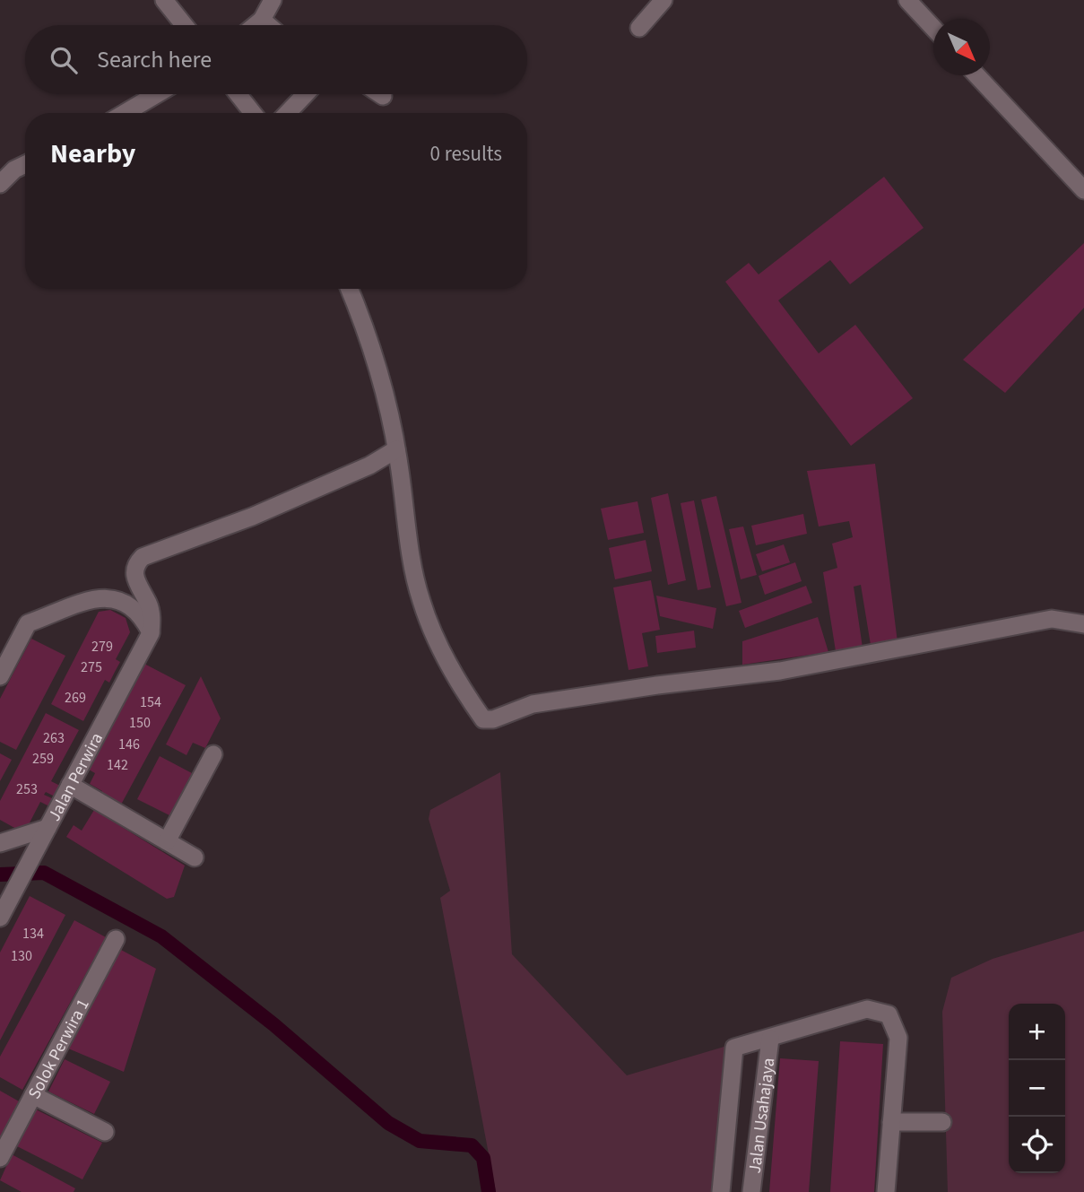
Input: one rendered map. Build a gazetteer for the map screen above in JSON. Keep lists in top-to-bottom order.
{
  "streets": {
    "street": ["Jalan Perwira", "Solok Perwira 1", "Jalan Usahajaya"]
  },
  "house_numbers": [
    "279",
    "275",
    "269",
    "154",
    "150",
    "263",
    "146",
    "259",
    "142",
    "253",
    "134",
    "130"
  ],
  "north": "bottom right",
  "page": {
    "search": "Search here",
    "heading": ["Nearby", "0 results"],
    "map_buttons": ["+", "−"]
  }
}
